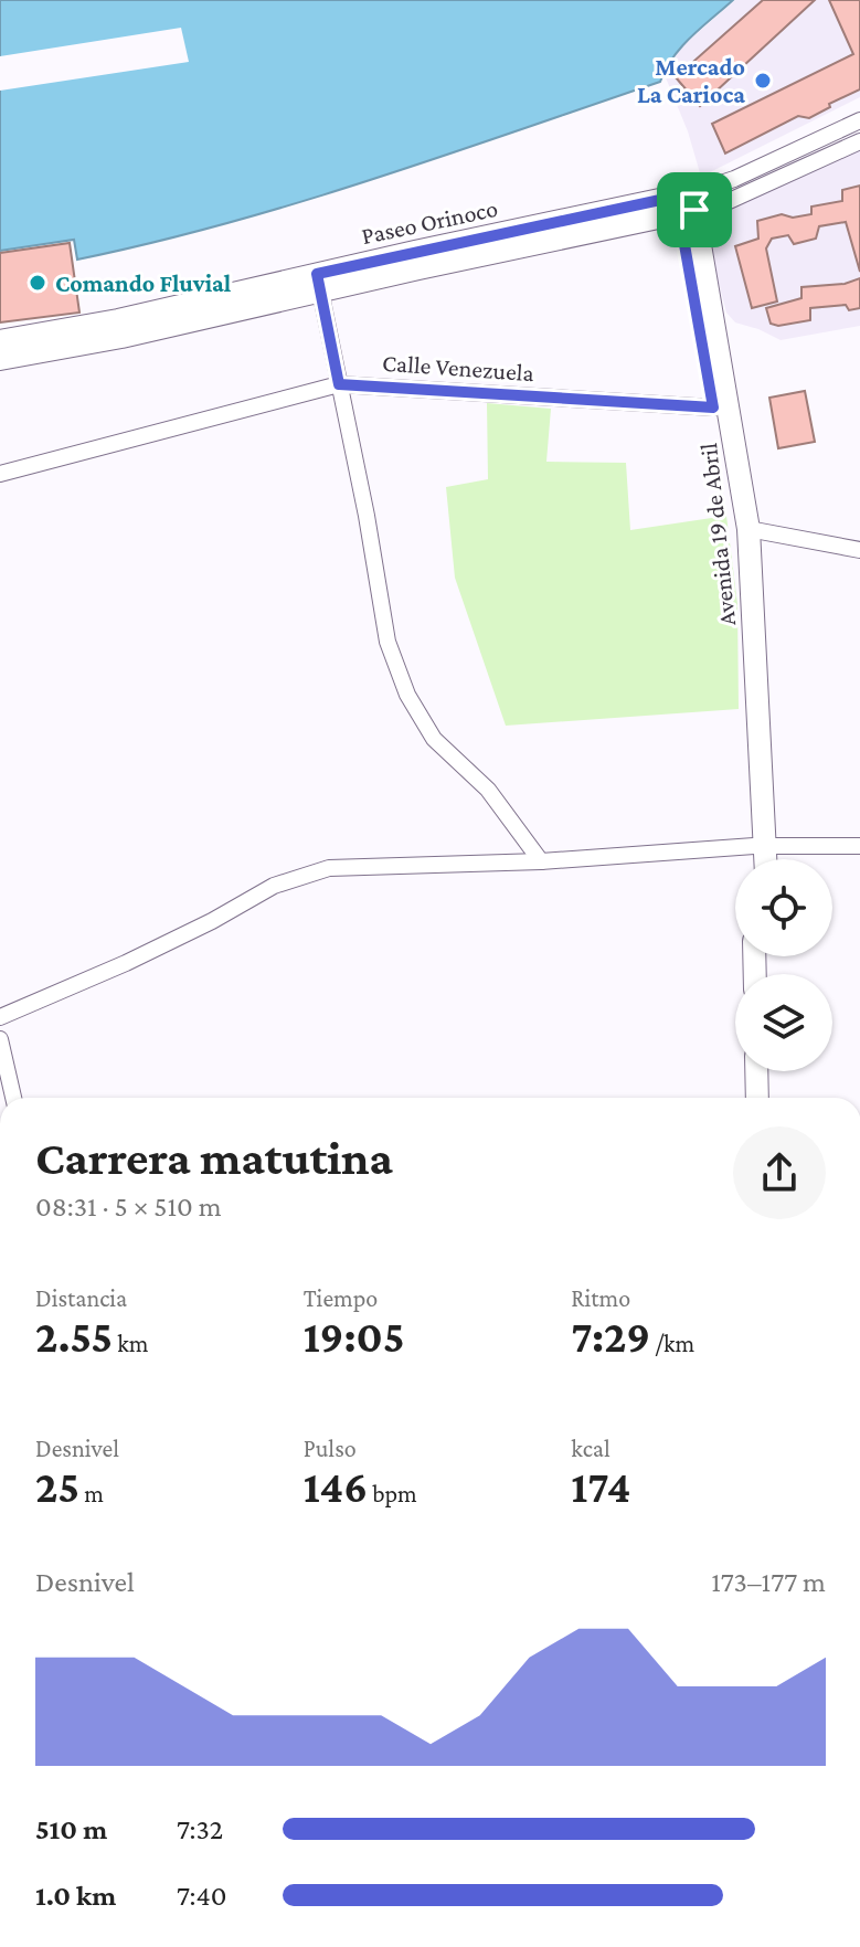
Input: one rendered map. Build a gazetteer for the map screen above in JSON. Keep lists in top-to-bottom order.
{
  "streets": {
    "street": ["Paseo Orinoco", "Calle Venezuela", "Avenida 19 de Abril"]
  },
  "crossings": [
    ["Paseo Orinoco", "Avenida 19 de Abril"],
    ["Calle Venezuela", "Avenida 19 de Abril"]
  ],
  "places": ["Mercado La Carioca", "Comando Fluvial"],
  "page": {
    "heading": ["Carrera matutina", "08:31 · 5 × 510 m"],
    "stats": [
      ["Distancia", "2.55 km"],
      ["Tiempo", "19:05"],
      ["Ritmo", "7:29 /km"],
      ["Desnivel", "25 m"],
      ["Pulso", "146 bpm"],
      ["kcal", "174"]
    ],
    "chart": ["Desnivel", "173–177 m"],
    "list": [
      {
        "name": "510 m",
        "note": "7:32"
      },
      {
        "name": "1.0 km",
        "note": "7:40"
      }
    ]
  }
}
